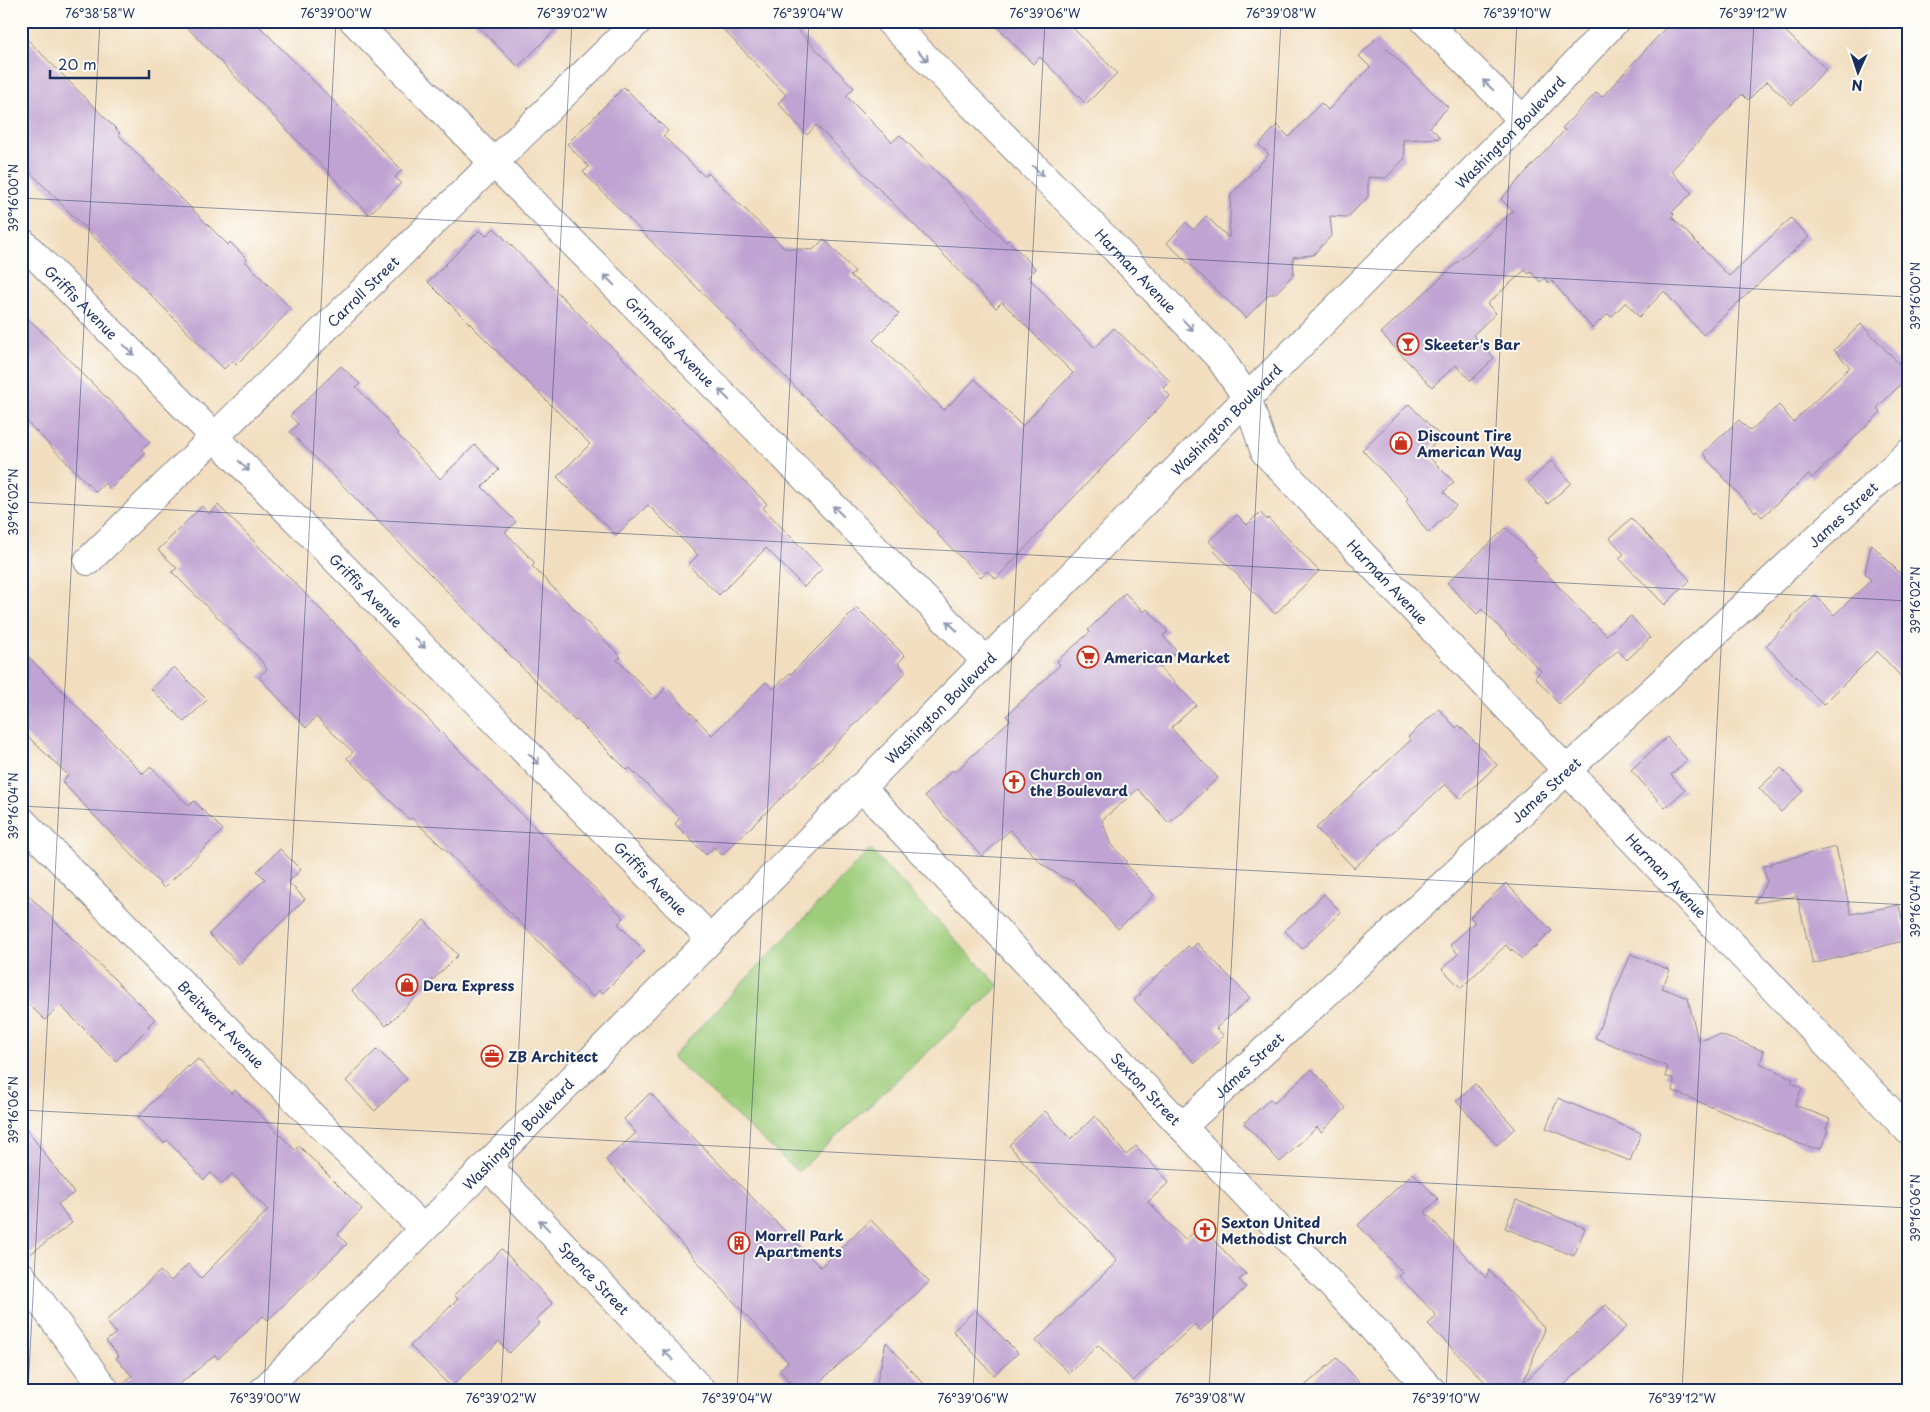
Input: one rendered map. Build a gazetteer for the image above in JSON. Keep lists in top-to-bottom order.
{
  "streets": {
    "street": [
      "Washington Boulevard",
      "Harman Avenue",
      "Carroll Street",
      "Griffis Avenue",
      "Grinnalds Avenue",
      "James Street",
      "Breitwert Avenue",
      "Sexton Street",
      "Spence Street"
    ]
  },
  "crossings": [
    ["Washington Boulevard", "Harman Avenue"],
    ["Washington Boulevard", "Griffis Avenue"],
    ["Washington Boulevard", "Grinnalds Avenue"],
    ["Washington Boulevard", "Breitwert Avenue"],
    ["Washington Boulevard", "Sexton Street"],
    ["Washington Boulevard", "Spence Street"],
    ["Harman Avenue", "James Street"],
    ["Carroll Street", "Griffis Avenue"],
    ["Carroll Street", "Grinnalds Avenue"],
    ["James Street", "Sexton Street"]
  ],
  "one_way": ["Griffis Avenue", "Grinnalds Avenue", "Spence Street"],
  "places": {
    "bar": ["Skeeter's Bar"],
    "shop": ["Discount Tire American Way", "Dera Express"],
    "supermarket": ["American Market"],
    "church": ["Church on the Boulevard", "Sexton United Methodist Church"],
    "office": ["ZB Architect"],
    "building": ["Morrell Park Apartments"]
  },
  "scale_bar": "20 m",
  "north": "bottom",
  "coordinates": [
    "76°38'58\"W",
    "76°39'00\"W",
    "76°39'02\"W",
    "76°39'04\"W",
    "76°39'06\"W",
    "76°39'08\"W",
    "76°39'10\"W",
    "76°39'12\"W",
    "39°16'00\"N",
    "39°16'02\"N",
    "39°16'04\"N",
    "39°16'06\"N"
  ]
}
